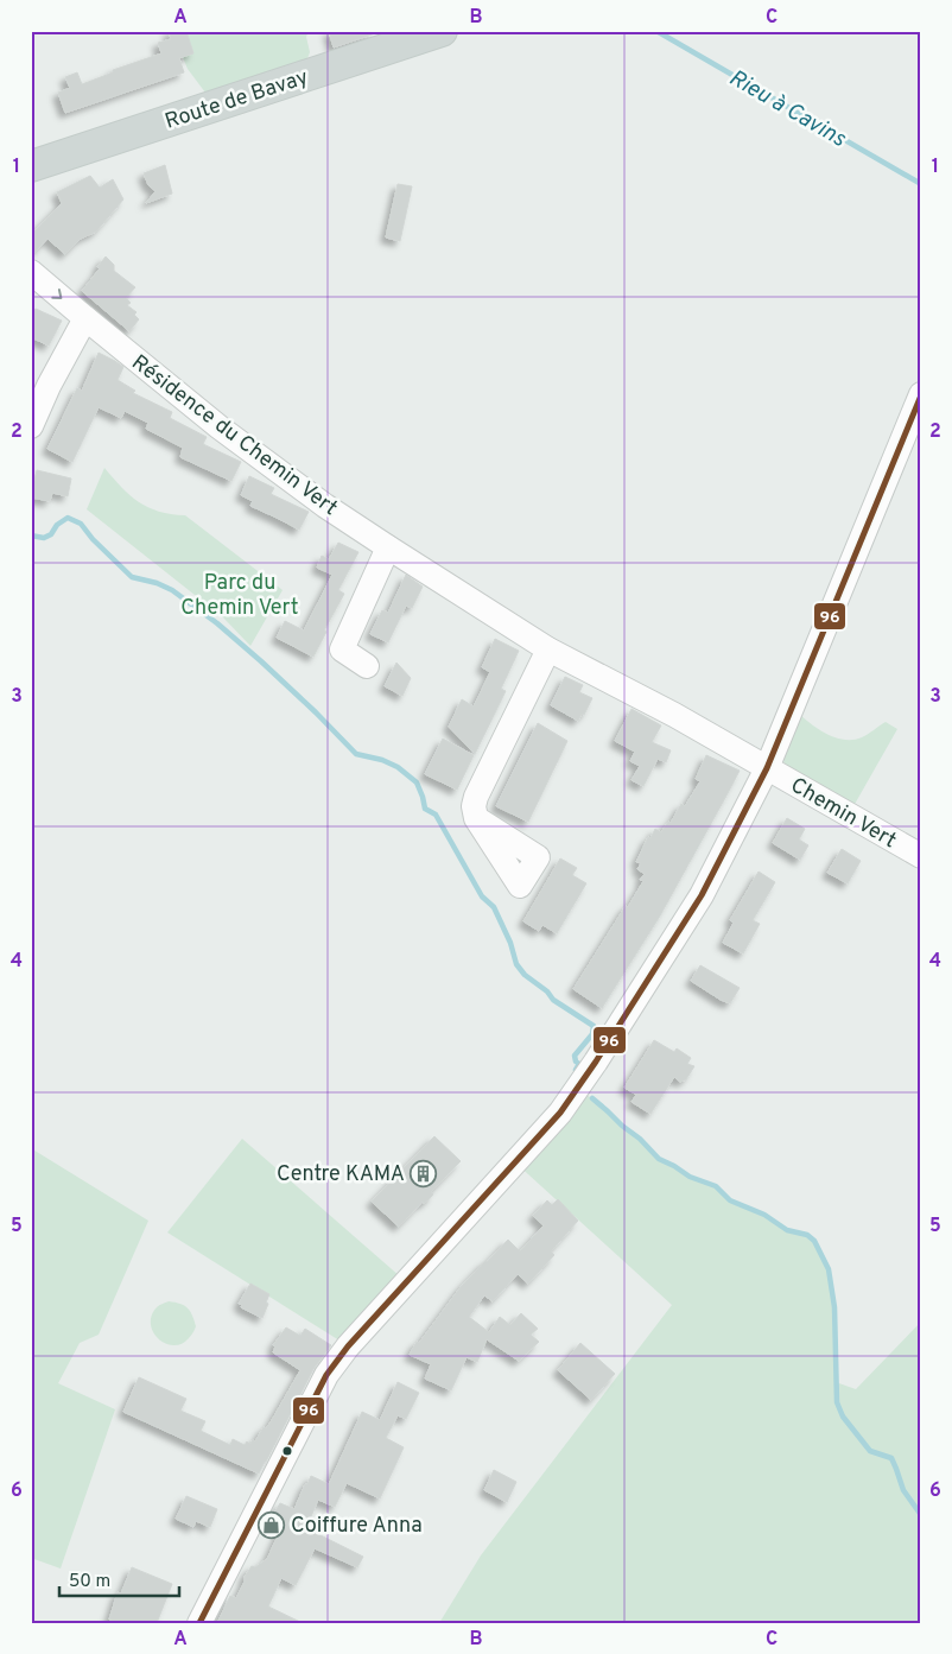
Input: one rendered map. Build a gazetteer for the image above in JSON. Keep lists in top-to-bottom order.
{
  "streets": {
    "main road": ["Route de Bavay"],
    "street": ["Résidence du Chemin Vert", "Chemin Vert"]
  },
  "crossings": [
    ["Résidence du Chemin Vert", "Chemin Vert"]
  ],
  "water": ["Rieu à Cavins"],
  "parks": ["Parc du Chemin Vert"],
  "places": {
    "building": ["Centre KAMA"],
    "shop": ["Coiffure Anna"]
  },
  "lines": ["transit line 96"],
  "scale_bar": "50 m",
  "grid": {
    "columns": ["A", "B", "C"],
    "rows": [
      "1",
      "2",
      "3",
      "4",
      "5",
      "6"
    ]
  }
}
